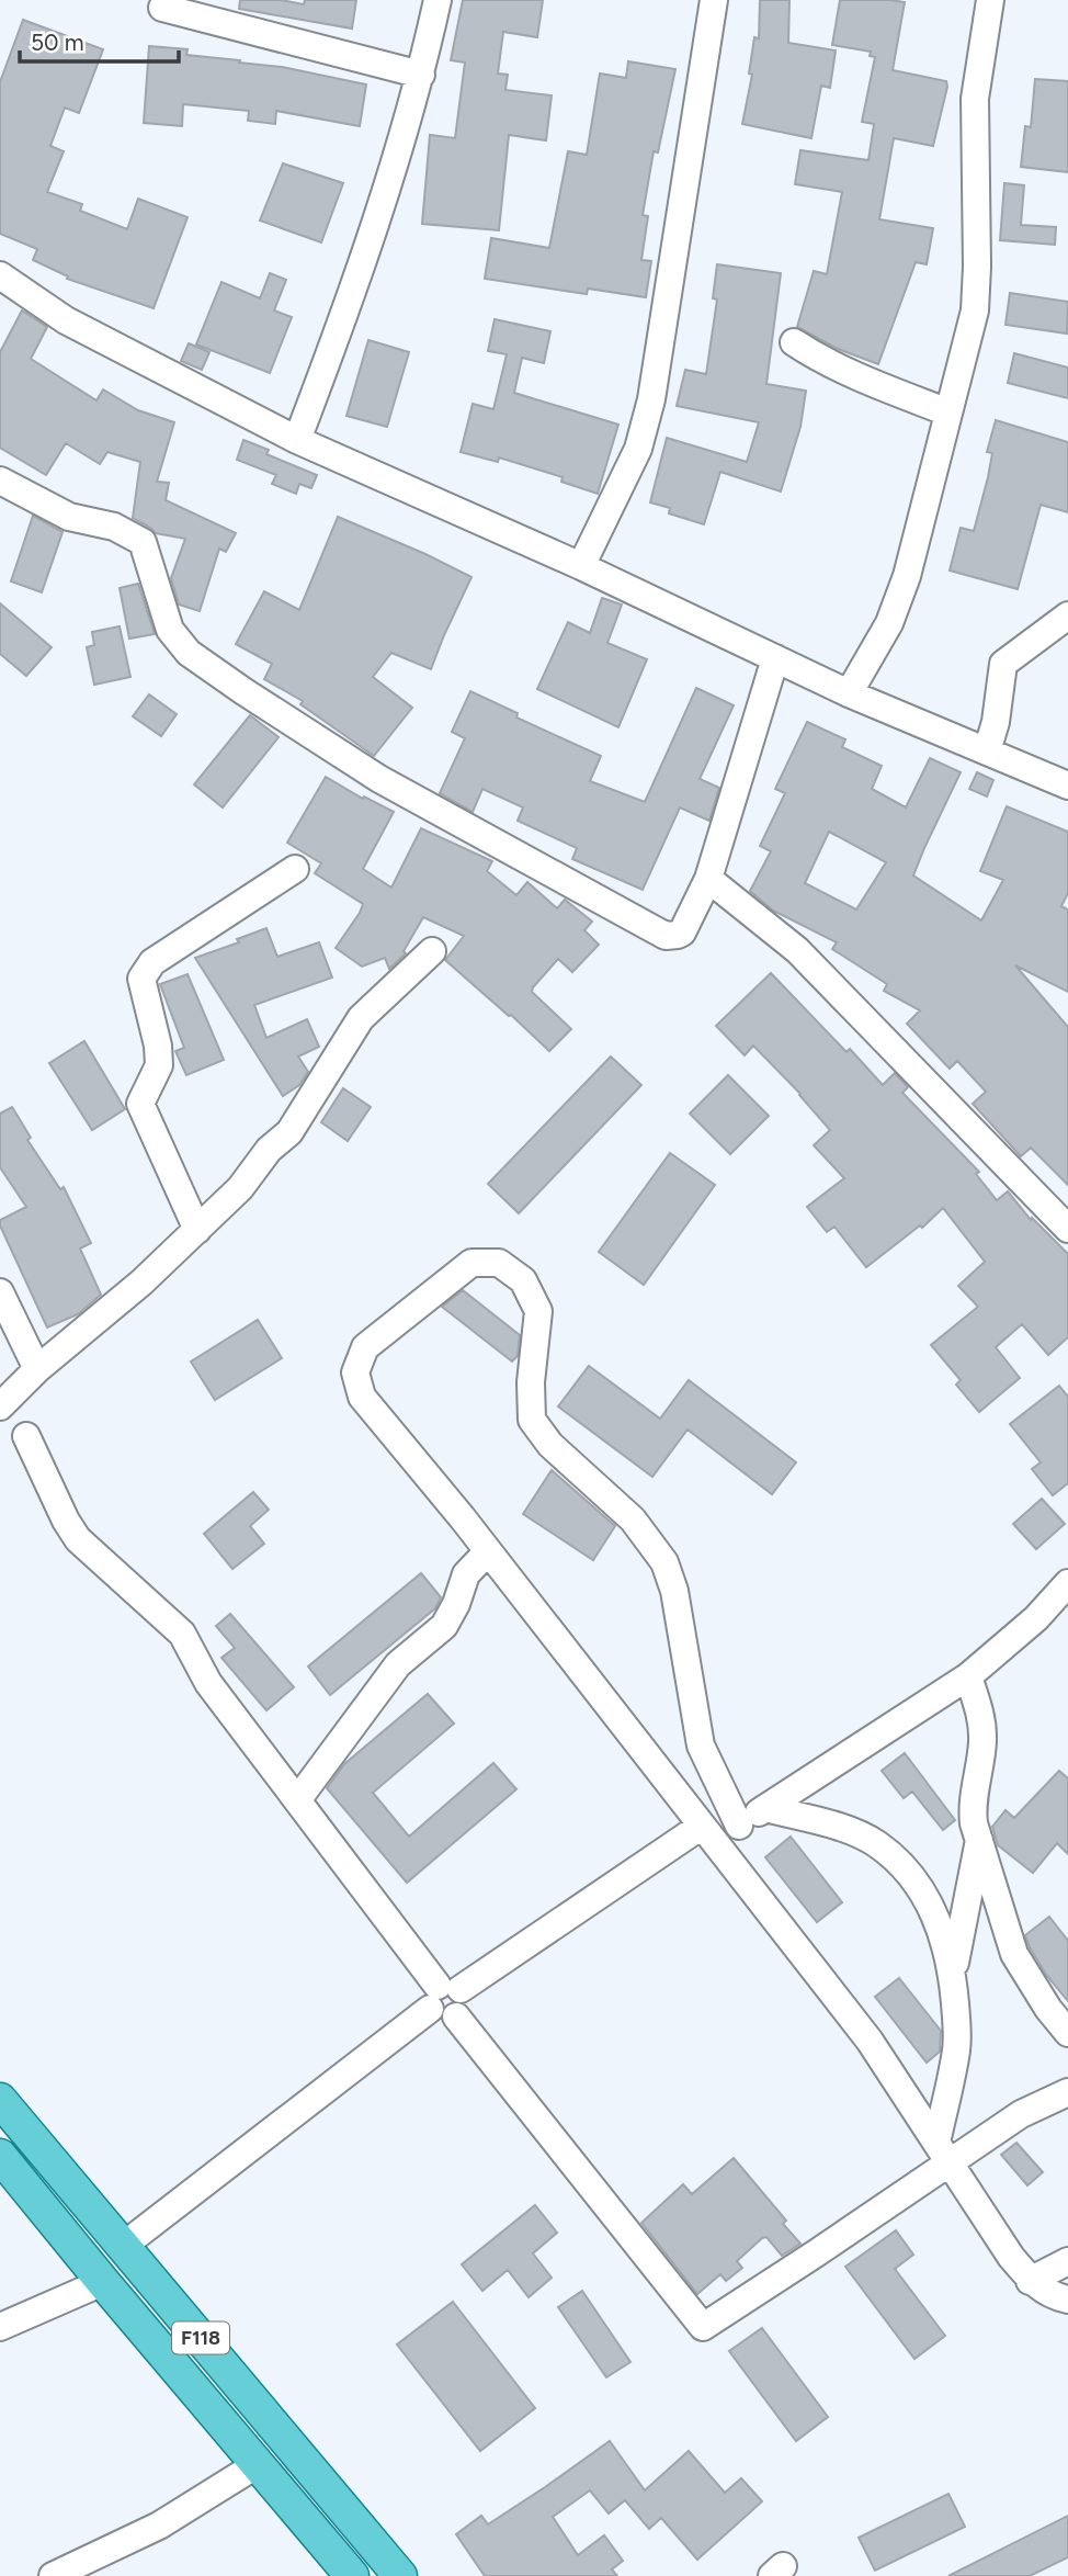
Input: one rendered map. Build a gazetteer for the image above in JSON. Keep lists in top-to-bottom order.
{
  "streets": {
    "main road": ["F118"]
  },
  "scale_bar": "50 m"
}
